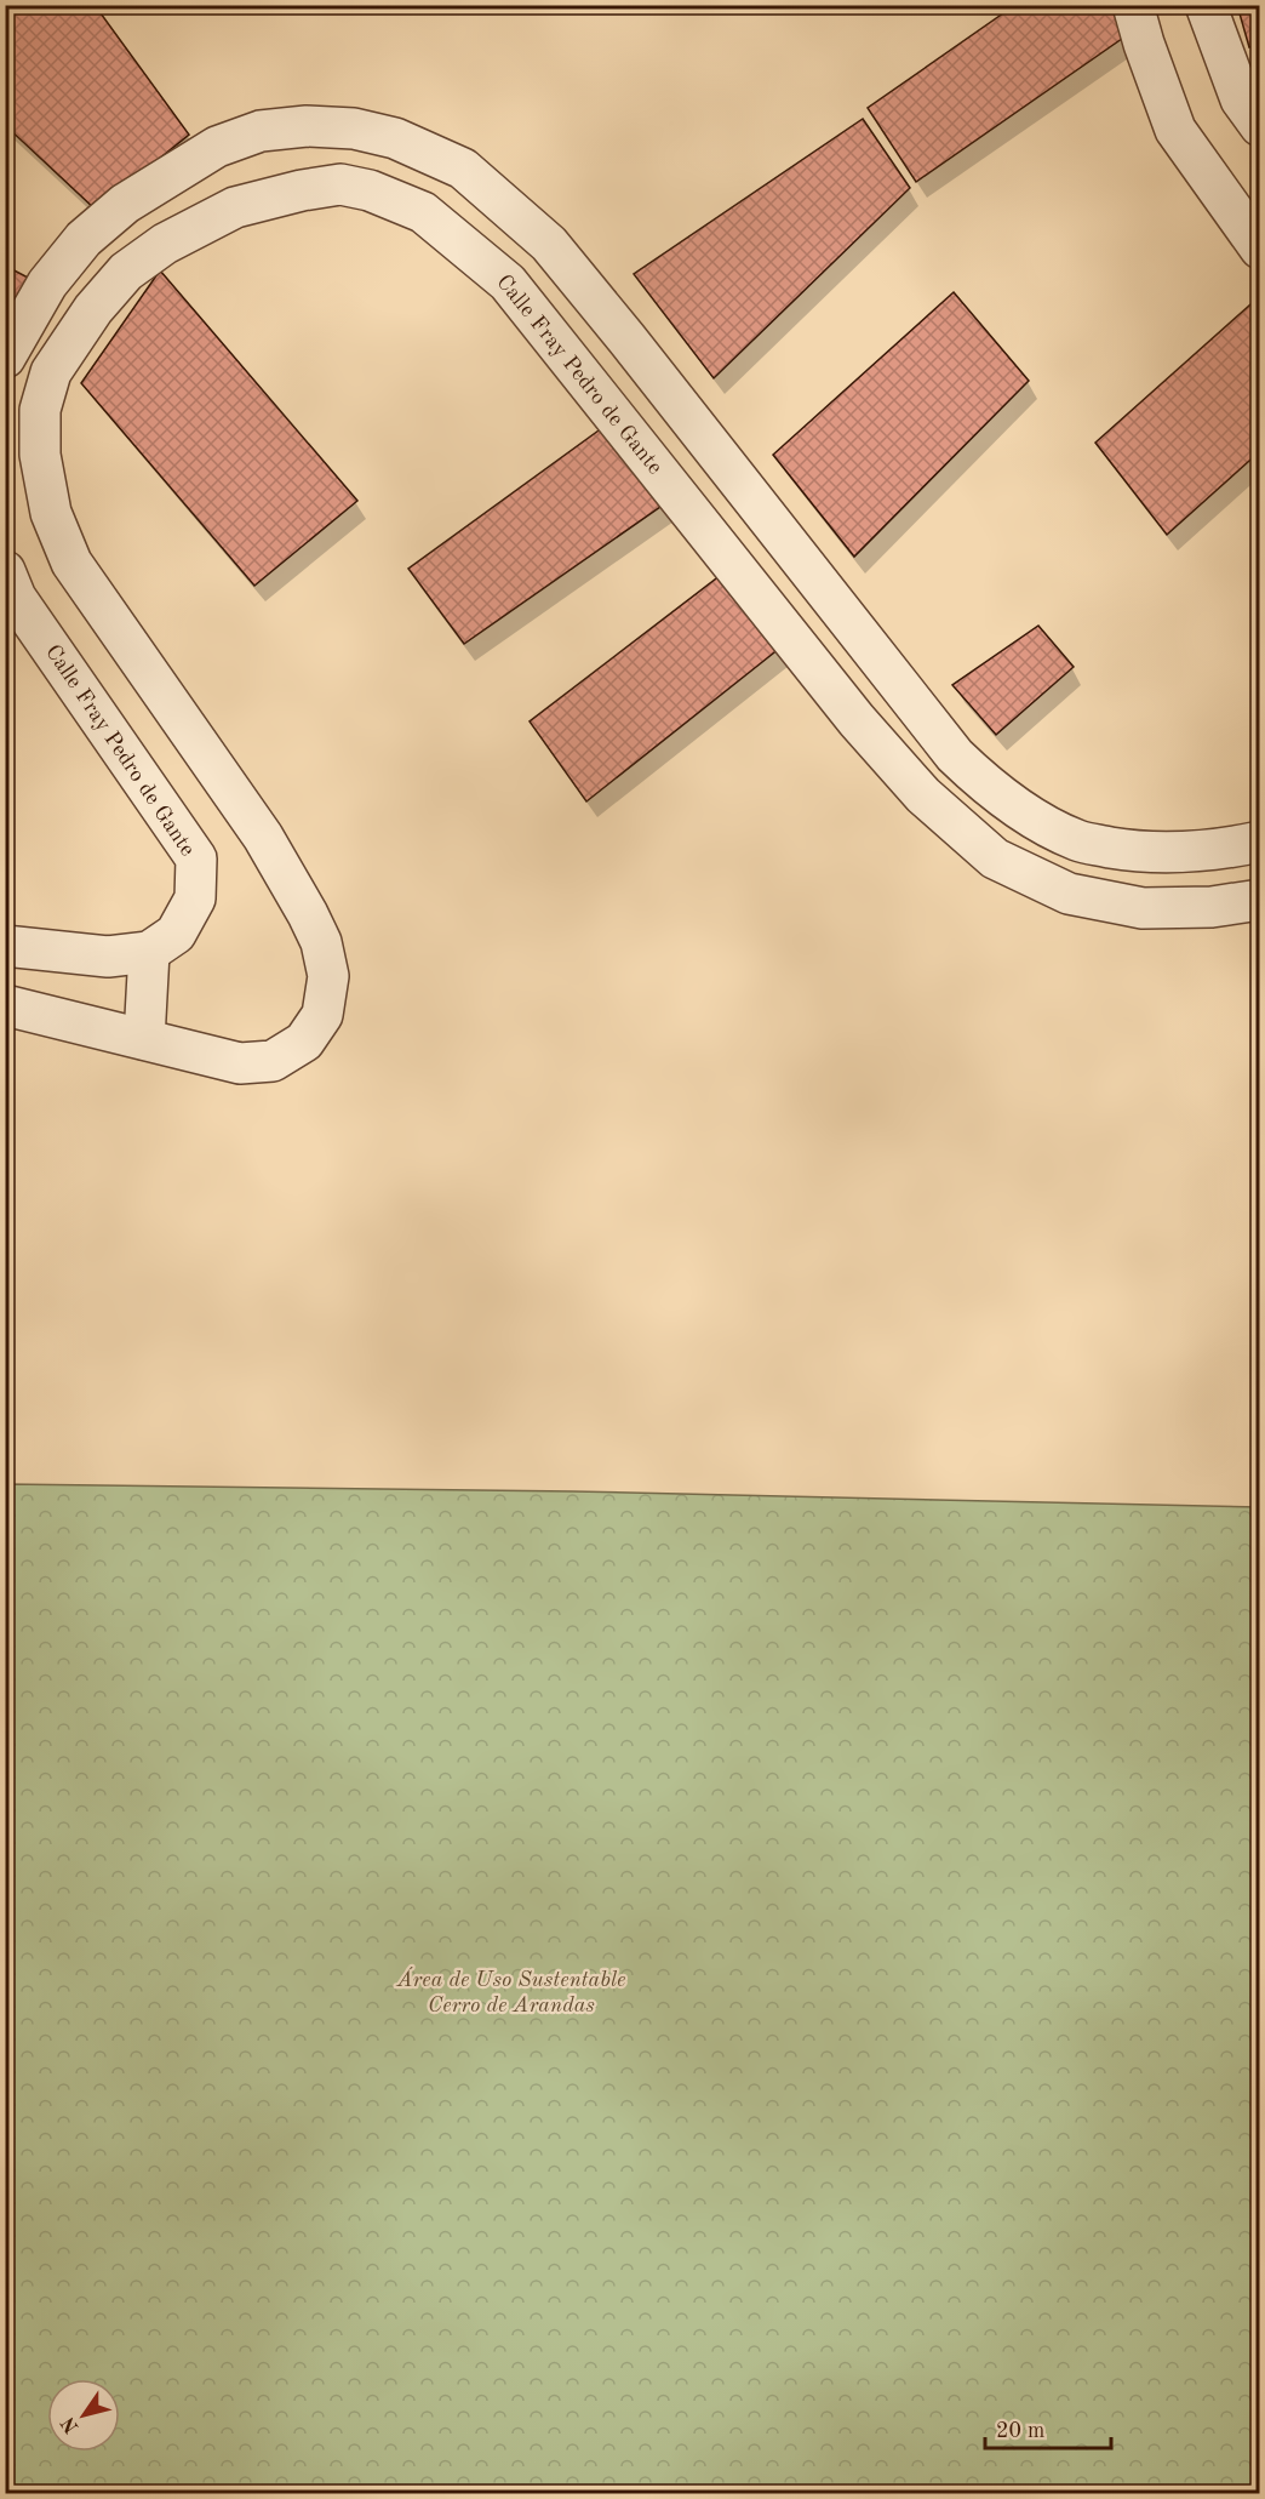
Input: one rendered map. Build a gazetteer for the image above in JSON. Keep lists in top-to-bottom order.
{
  "streets": {
    "street": ["Calle Fray Pedro de Gante"]
  },
  "parks": ["Área de Uso Sustentable Cerro de Arandas"],
  "scale_bar": "20 m",
  "north": "bottom left"
}
